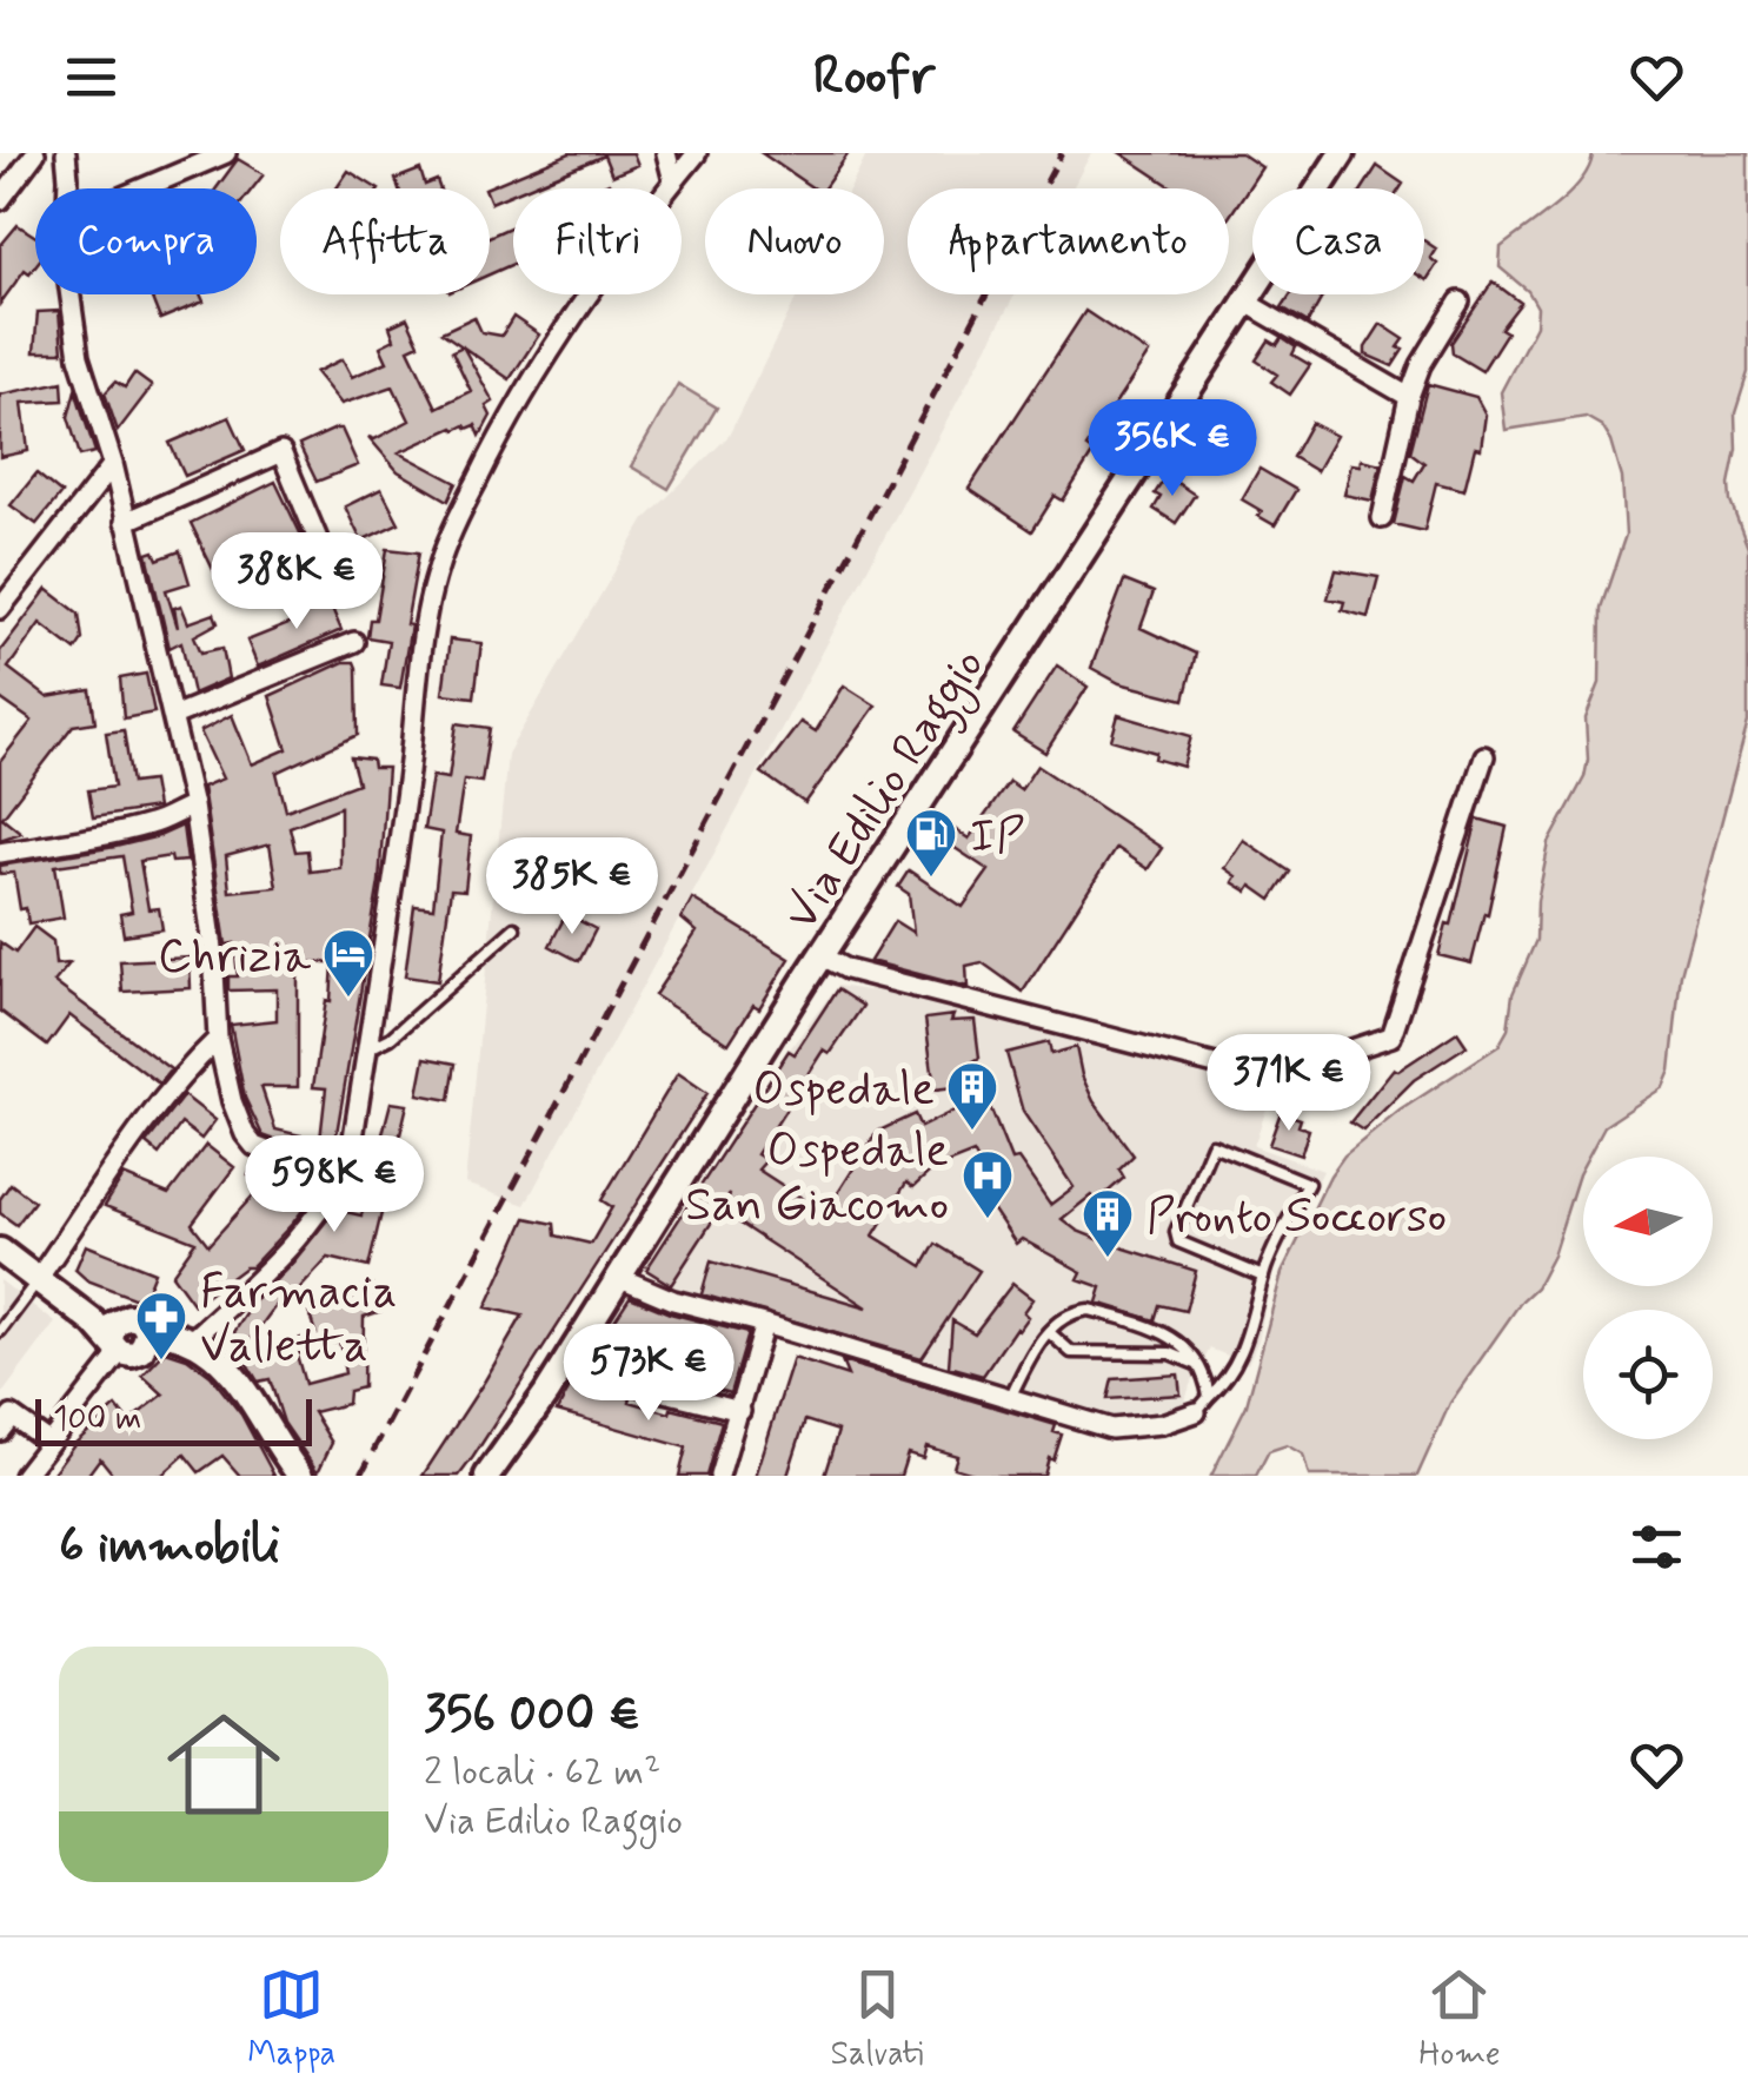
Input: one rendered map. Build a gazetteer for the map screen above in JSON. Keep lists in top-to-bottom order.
{
  "streets": {
    "main road": ["Via Edilio Raggio"]
  },
  "places": {
    "fuel station": ["IP"],
    "hotel": ["Chrizia"],
    "building": ["Ospedale", "Pronto Soccorso"],
    "hospital": ["Ospedale San Giacomo"],
    "pharmacy": ["Farmacia Valletta"]
  },
  "scale_bar": "100 m",
  "north": "left",
  "page": {
    "header": "Roofr",
    "chip": [
      "Compra",
      "Affitta",
      "Filtri",
      "Nuovo",
      "Appartamento",
      "Casa"
    ],
    "price": [
      "356K €",
      "388K €",
      "385K €",
      "371K €",
      "598K €",
      "573K €"
    ],
    "scale": "100 m",
    "heading": "6 immobili",
    "list": [
      {
        "name": "356 000 €",
        "note": "2 locali · 62 m² · Via Edilio Raggio"
      }
    ],
    "tabs": ["Mappa", "Salvati", "Home"]
  }
}
